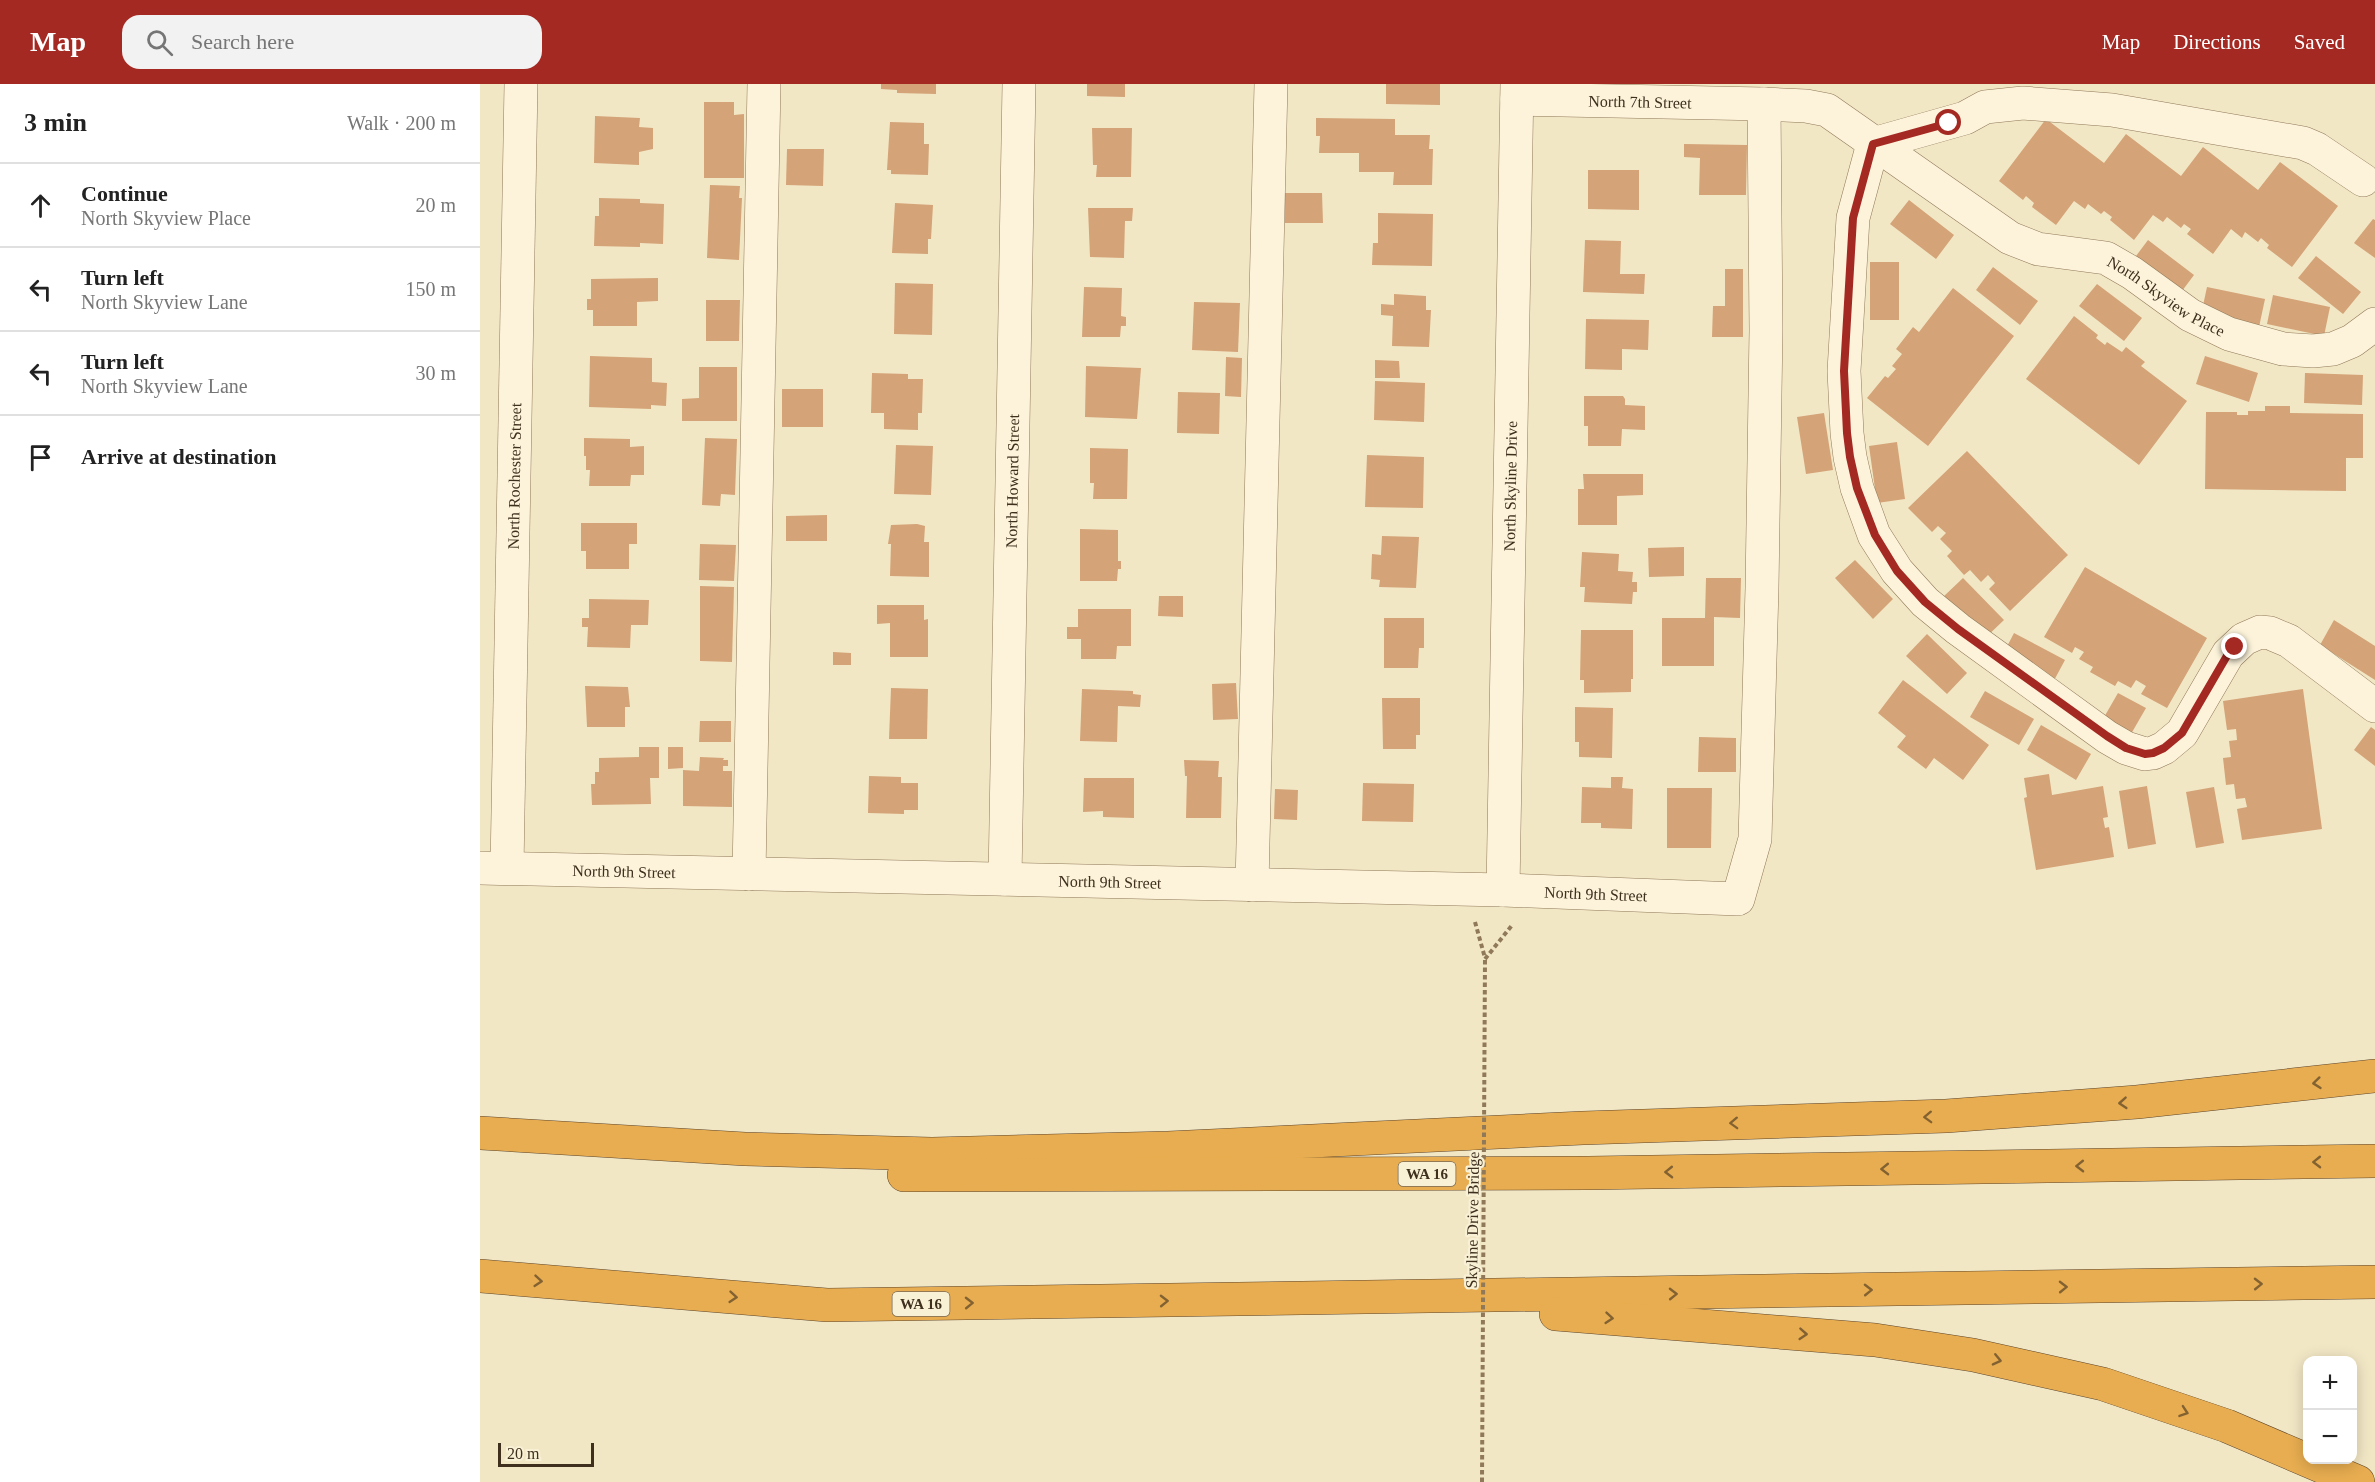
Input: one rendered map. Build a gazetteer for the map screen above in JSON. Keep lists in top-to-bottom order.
{
  "streets": {
    "highway": ["WA 16"],
    "street": [
      "North 7th Street",
      "North Skyview Place",
      "North Rochester Street",
      "North Howard Street",
      "North Skyline Drive",
      "North 9th Street"
    ],
    "path": ["Skyline Drive Bridge"]
  },
  "crossings": [
    ["North 7th Street", "North Skyview Place"],
    ["North 7th Street", "North Skyline Drive"],
    ["North 7th Street", "North 9th Street"],
    ["North Skyview Place", "North 9th Street"],
    ["North Rochester Street", "North 9th Street"],
    ["North Howard Street", "North 9th Street"],
    ["North Skyline Drive", "North 9th Street"]
  ],
  "scale_bar": "20 m",
  "page": {
    "header": "Map",
    "search": "Search here",
    "nav": ["Map", "Directions", "Saved"],
    "heading": ["3 min", "Walk · 200 m"],
    "list": [
      ["Continue", "North Skyview Place", "20 m"],
      ["Turn left", "North Skyview Lane", "150 m"],
      ["Turn left", "North Skyview Lane", "30 m"],
      "Arrive at destination"
    ],
    "map_buttons": ["+", "−"],
    "scale": "20 m"
  }
}
